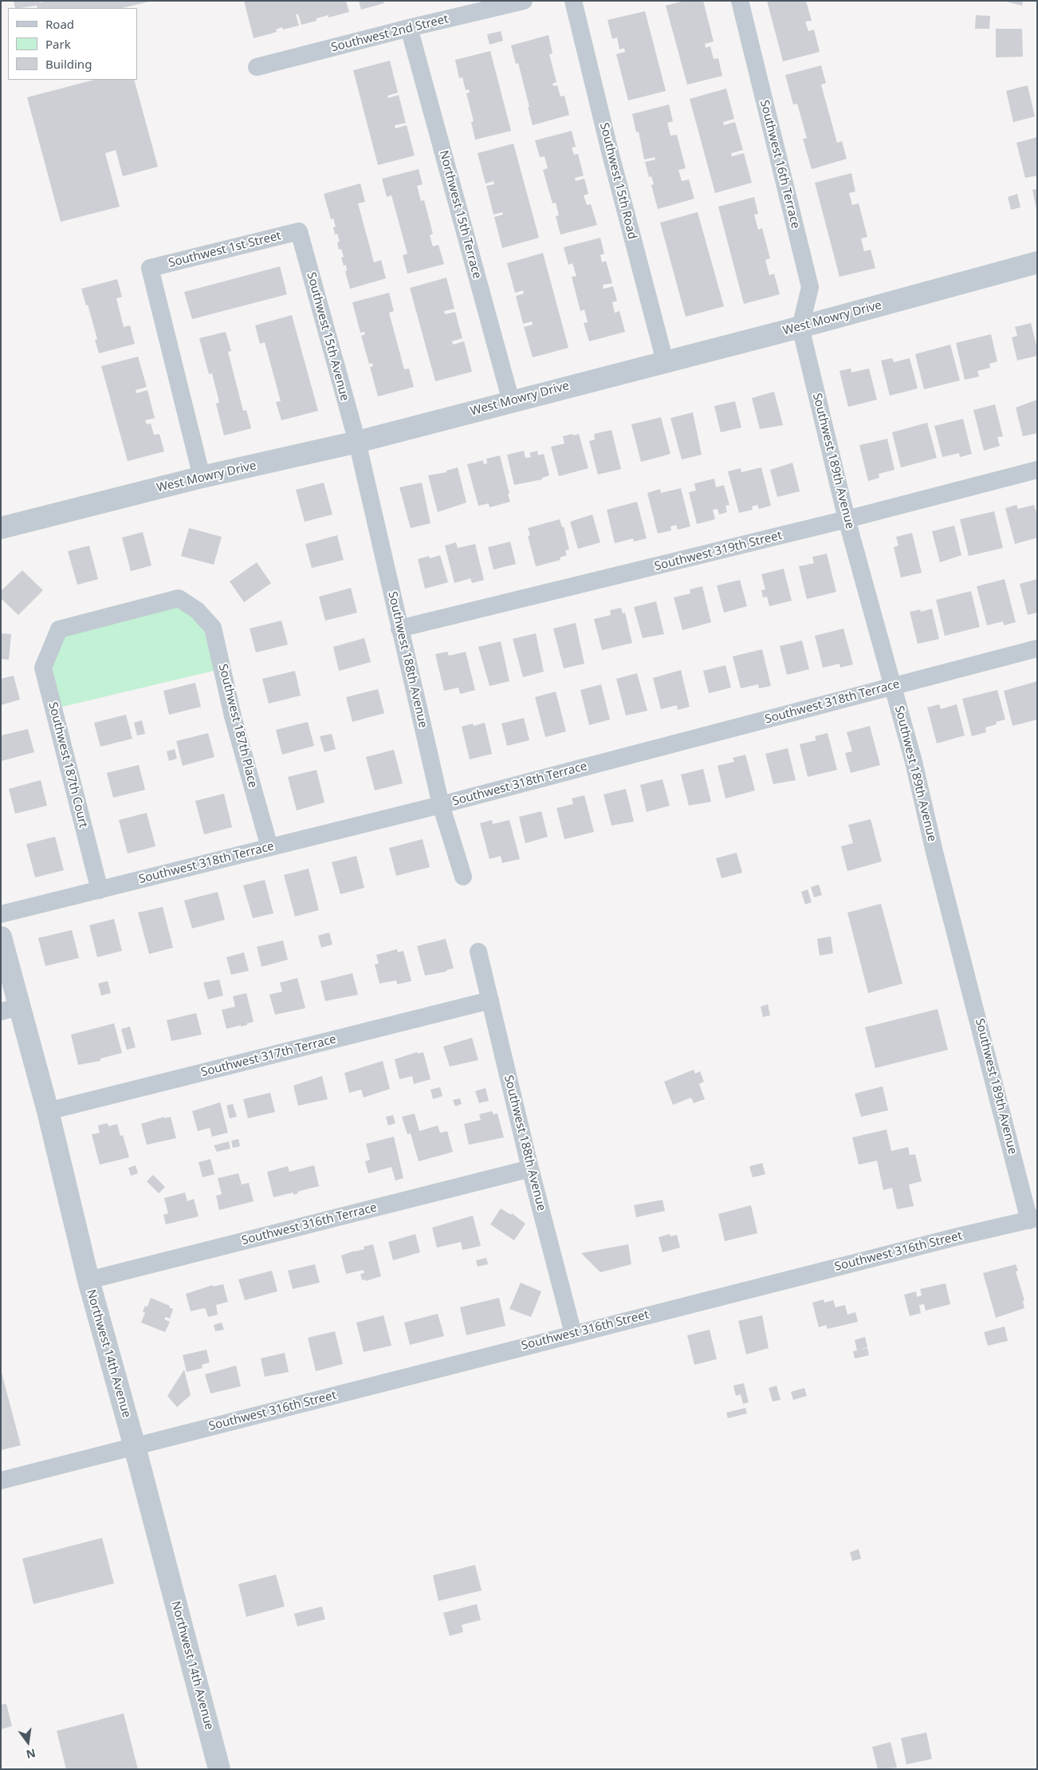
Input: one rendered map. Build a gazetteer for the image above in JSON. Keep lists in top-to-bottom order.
{
  "streets": {
    "street": [
      "Southwest 2nd Street",
      "Southwest 16th Terrace",
      "Southwest 15th Road",
      "Northwest 15th Terrace",
      "Southwest 1st Street",
      "West Mowry Drive",
      "Southwest 15th Avenue",
      "Southwest 189th Avenue",
      "Southwest 319th Street",
      "Southwest 188th Avenue",
      "Southwest 318th Terrace",
      "Southwest 187th Place",
      "Southwest 187th Court",
      "Southwest 317th Terrace",
      "Southwest 316th Terrace",
      "Southwest 316th Street",
      "Northwest 14th Avenue"
    ]
  },
  "crossings": [
    ["Southwest 2nd Street", "Northwest 15th Terrace"],
    ["Southwest 16th Terrace", "West Mowry Drive"],
    ["Southwest 16th Terrace", "Southwest 189th Avenue"],
    ["Southwest 15th Road", "West Mowry Drive"],
    ["Northwest 15th Terrace", "West Mowry Drive"],
    ["Southwest 1st Street", "West Mowry Drive"],
    ["Southwest 1st Street", "Southwest 15th Avenue"],
    ["West Mowry Drive", "Southwest 15th Avenue"],
    ["West Mowry Drive", "Southwest 189th Avenue"],
    ["West Mowry Drive", "Southwest 188th Avenue"],
    ["Southwest 15th Avenue", "Southwest 188th Avenue"],
    ["Southwest 189th Avenue", "Southwest 319th Street"],
    ["Southwest 189th Avenue", "Southwest 318th Terrace"],
    ["Southwest 189th Avenue", "Southwest 316th Street"],
    ["Southwest 319th Street", "Southwest 188th Avenue"],
    ["Southwest 188th Avenue", "Southwest 318th Terrace"],
    ["Southwest 188th Avenue", "Southwest 317th Terrace"],
    ["Southwest 188th Avenue", "Southwest 316th Terrace"],
    ["Southwest 188th Avenue", "Southwest 316th Street"],
    ["Southwest 318th Terrace", "Southwest 187th Place"],
    ["Southwest 318th Terrace", "Southwest 187th Court"],
    ["Southwest 187th Place", "Southwest 187th Court"],
    ["Southwest 317th Terrace", "Northwest 14th Avenue"],
    ["Southwest 316th Terrace", "Northwest 14th Avenue"],
    ["Southwest 316th Street", "Northwest 14th Avenue"]
  ],
  "legend": ["Road", "Park", "Building"],
  "north": "bottom"
}
